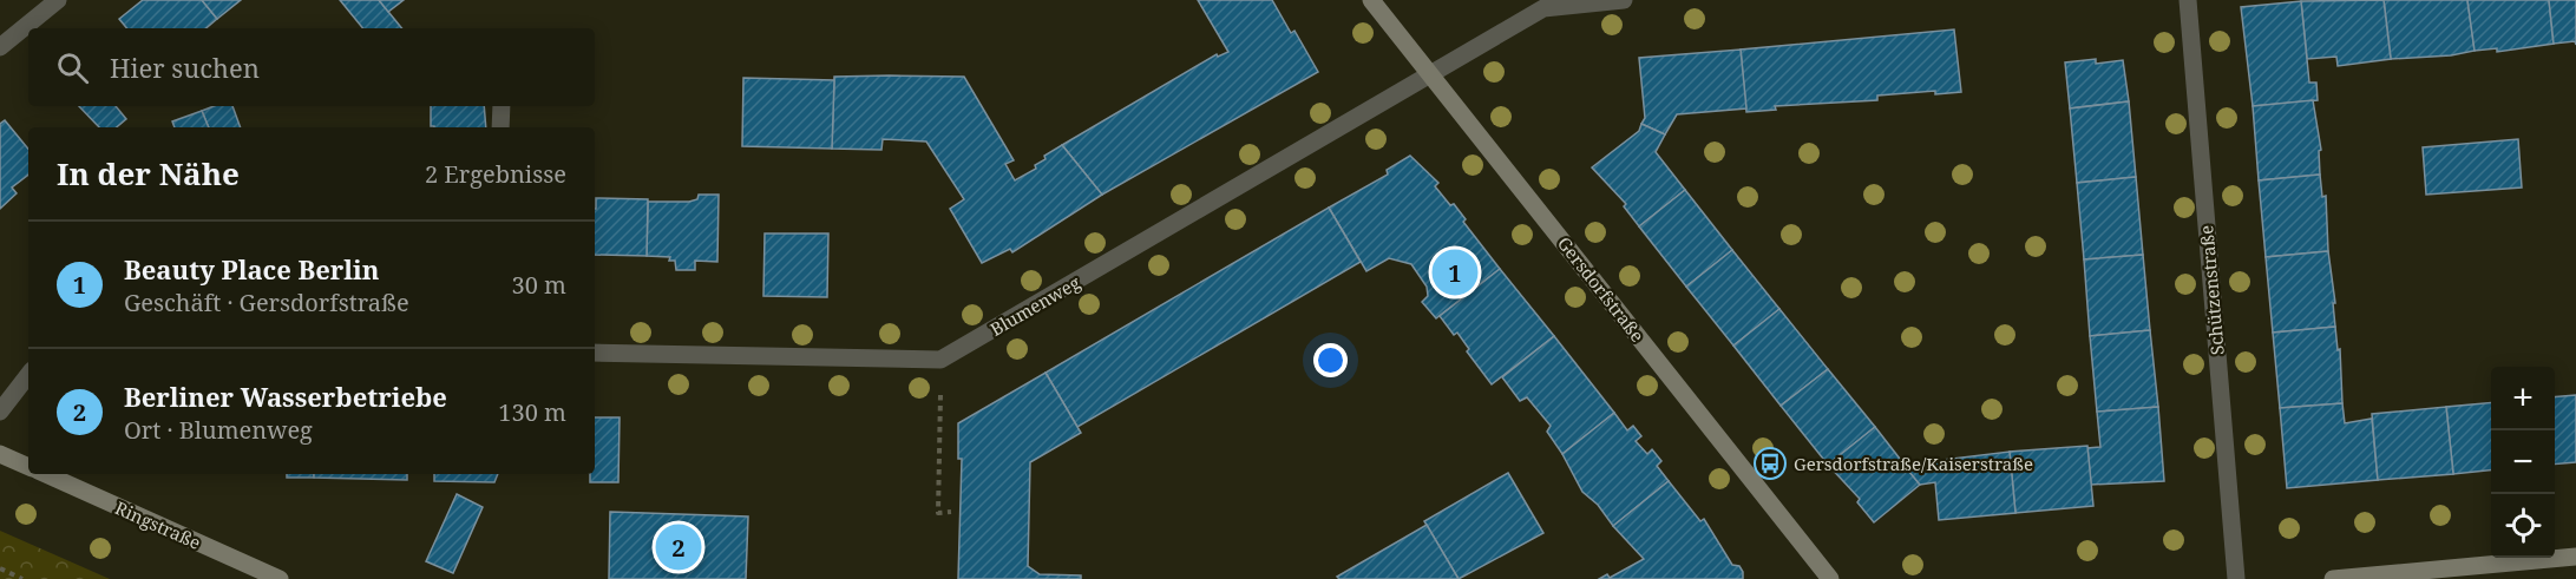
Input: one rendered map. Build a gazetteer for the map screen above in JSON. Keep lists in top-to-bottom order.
{
  "streets": {
    "street": [
      "Gersdorfstraße",
      "Schützenstraße",
      "Blumenweg",
      "Ringstraße"
    ]
  },
  "crossings": [
    ["Gersdorfstraße", "Blumenweg"]
  ],
  "places": {
    "bus stop": ["Gersdorfstraße/Kaiserstraße"]
  },
  "page": {
    "search": "Hier suchen",
    "heading": ["In der Nähe", "2 Ergebnisse"],
    "list": [
      {
        "mark": "1",
        "name": "Beauty Place Berlin",
        "note": "Geschäft · Gersdorfstraße",
        "value": "30 m"
      },
      {
        "mark": "2",
        "name": "Berliner Wasserbetriebe",
        "note": "Ort · Blumenweg",
        "value": "130 m"
      }
    ],
    "pins": ["1", "2"],
    "map_buttons": ["+", "−"]
  }
}
